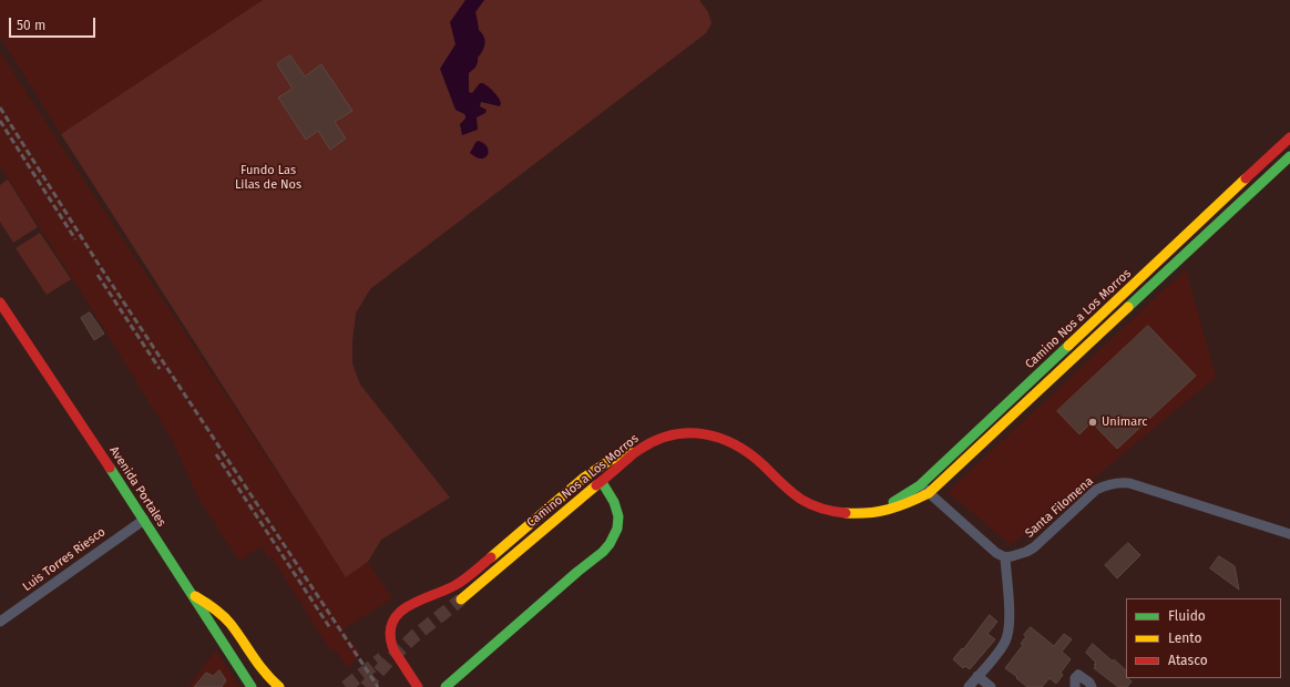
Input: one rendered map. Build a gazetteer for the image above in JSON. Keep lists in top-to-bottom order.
{
  "streets": {
    "main road": ["Camino Nos a Los Morros", "Avenida Portales"],
    "street": ["Santa Filomena", "Luis Torres Riesco"]
  },
  "crossings": [
    ["Avenida Portales", "Luis Torres Riesco"]
  ],
  "parks": ["Fundo Las Lilas de Nos"],
  "places": ["Unimarc"],
  "legend": ["Fluido", "Lento", "Atasco"],
  "scale_bar": "50 m"
}
